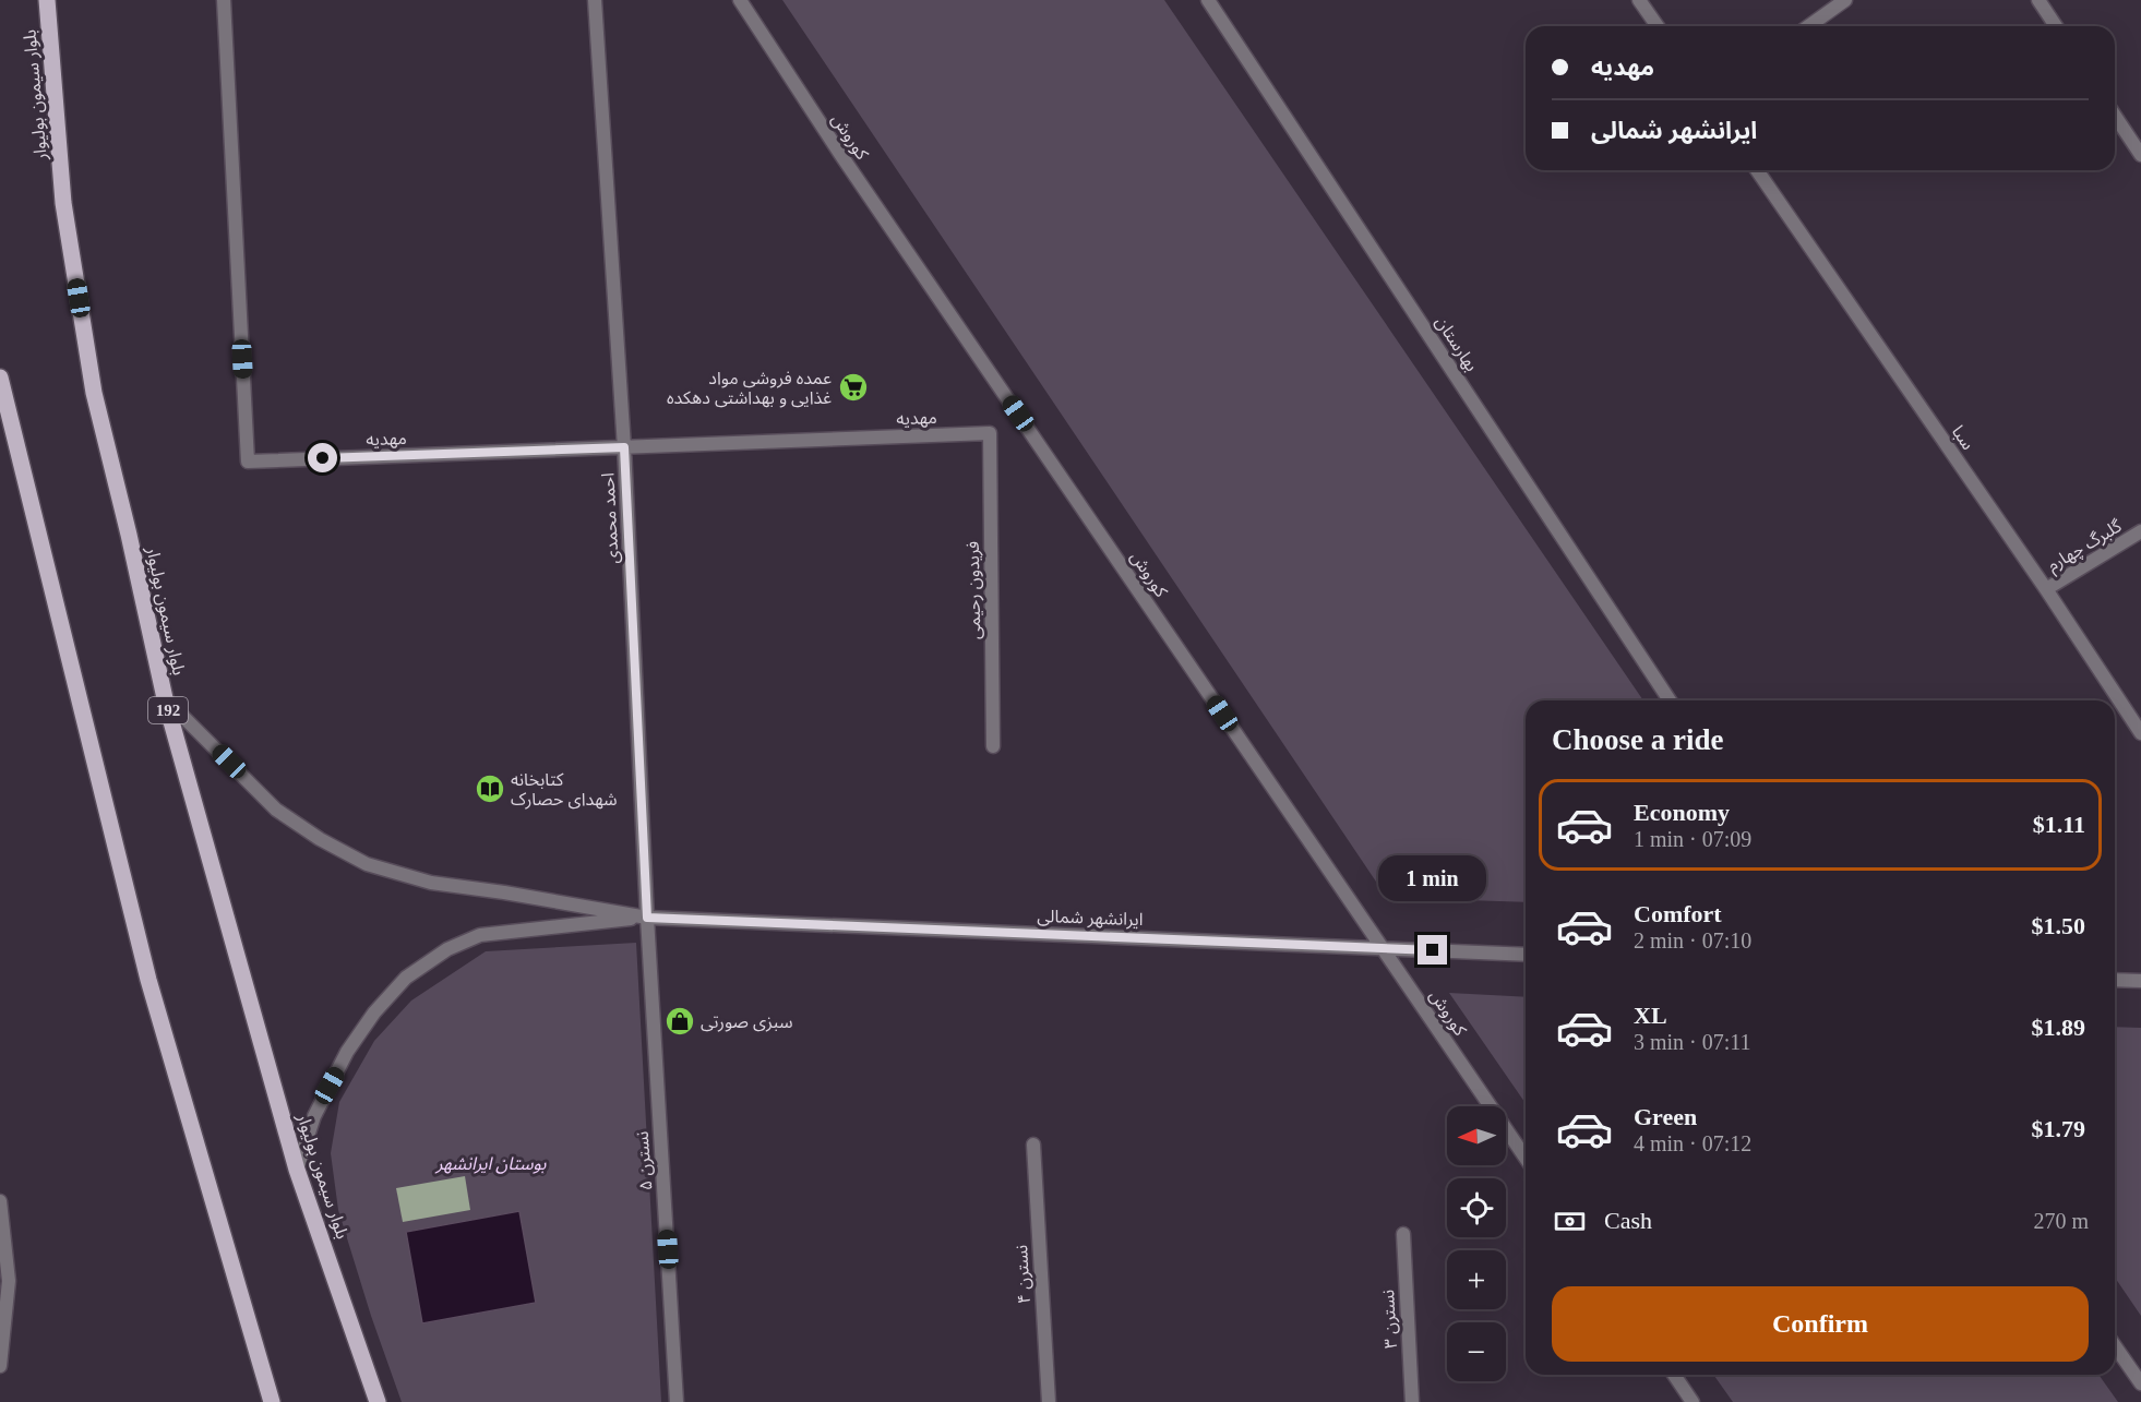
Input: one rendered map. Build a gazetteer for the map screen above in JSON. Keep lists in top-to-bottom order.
{
  "streets": {
    "main road": ["بلوار سیمون بولیوار", "192"],
    "street": [
      "کوروش",
      "بهارستان",
      "مهدیه",
      "سبا",
      "احمد محمدی",
      "گلبرگ چهارم",
      "فریدون رحیمی",
      "ایرانشهر شمالی",
      "نسترن ۵",
      "نسترن ۴",
      "نسترن ۳"
    ]
  },
  "crossings": [
    ["کوروش", "ایرانشهر شمالی"],
    ["مهدیه", "احمد محمدی"],
    ["مهدیه", "فریدون رحیمی"],
    ["سبا", "گلبرگ چهارم"],
    ["احمد محمدی", "ایرانشهر شمالی"],
    ["احمد محمدی", "نسترن ۵"],
    ["ایرانشهر شمالی", "نسترن ۵"]
  ],
  "parks": ["بوستان ایرانشهر"],
  "places": {
    "supermarket": ["عمده فروشی مواد غذایی و بهداشتی دهکده"],
    "library": ["کتابخانه شهدای حصارک"],
    "shop": ["سبزی صورتی"]
  },
  "north": "left",
  "page": {
    "banner": ["مهدیه", "ایرانشهر شمالی"],
    "heading": "Choose a ride",
    "list": [
      {
        "name": "Economy",
        "note": "1 min · 07:09",
        "value": "$1.11"
      },
      {
        "name": "Comfort",
        "note": "2 min · 07:10",
        "value": "$1.50"
      },
      {
        "name": "XL",
        "note": "3 min · 07:11",
        "value": "$1.89"
      },
      {
        "name": "Green",
        "note": "4 min · 07:12",
        "value": "$1.79"
      }
    ],
    "bubble": "1 min",
    "map_buttons": ["+", "−"],
    "pay": ["Cash", "270 m"],
    "buttons": "Confirm"
  }
}
